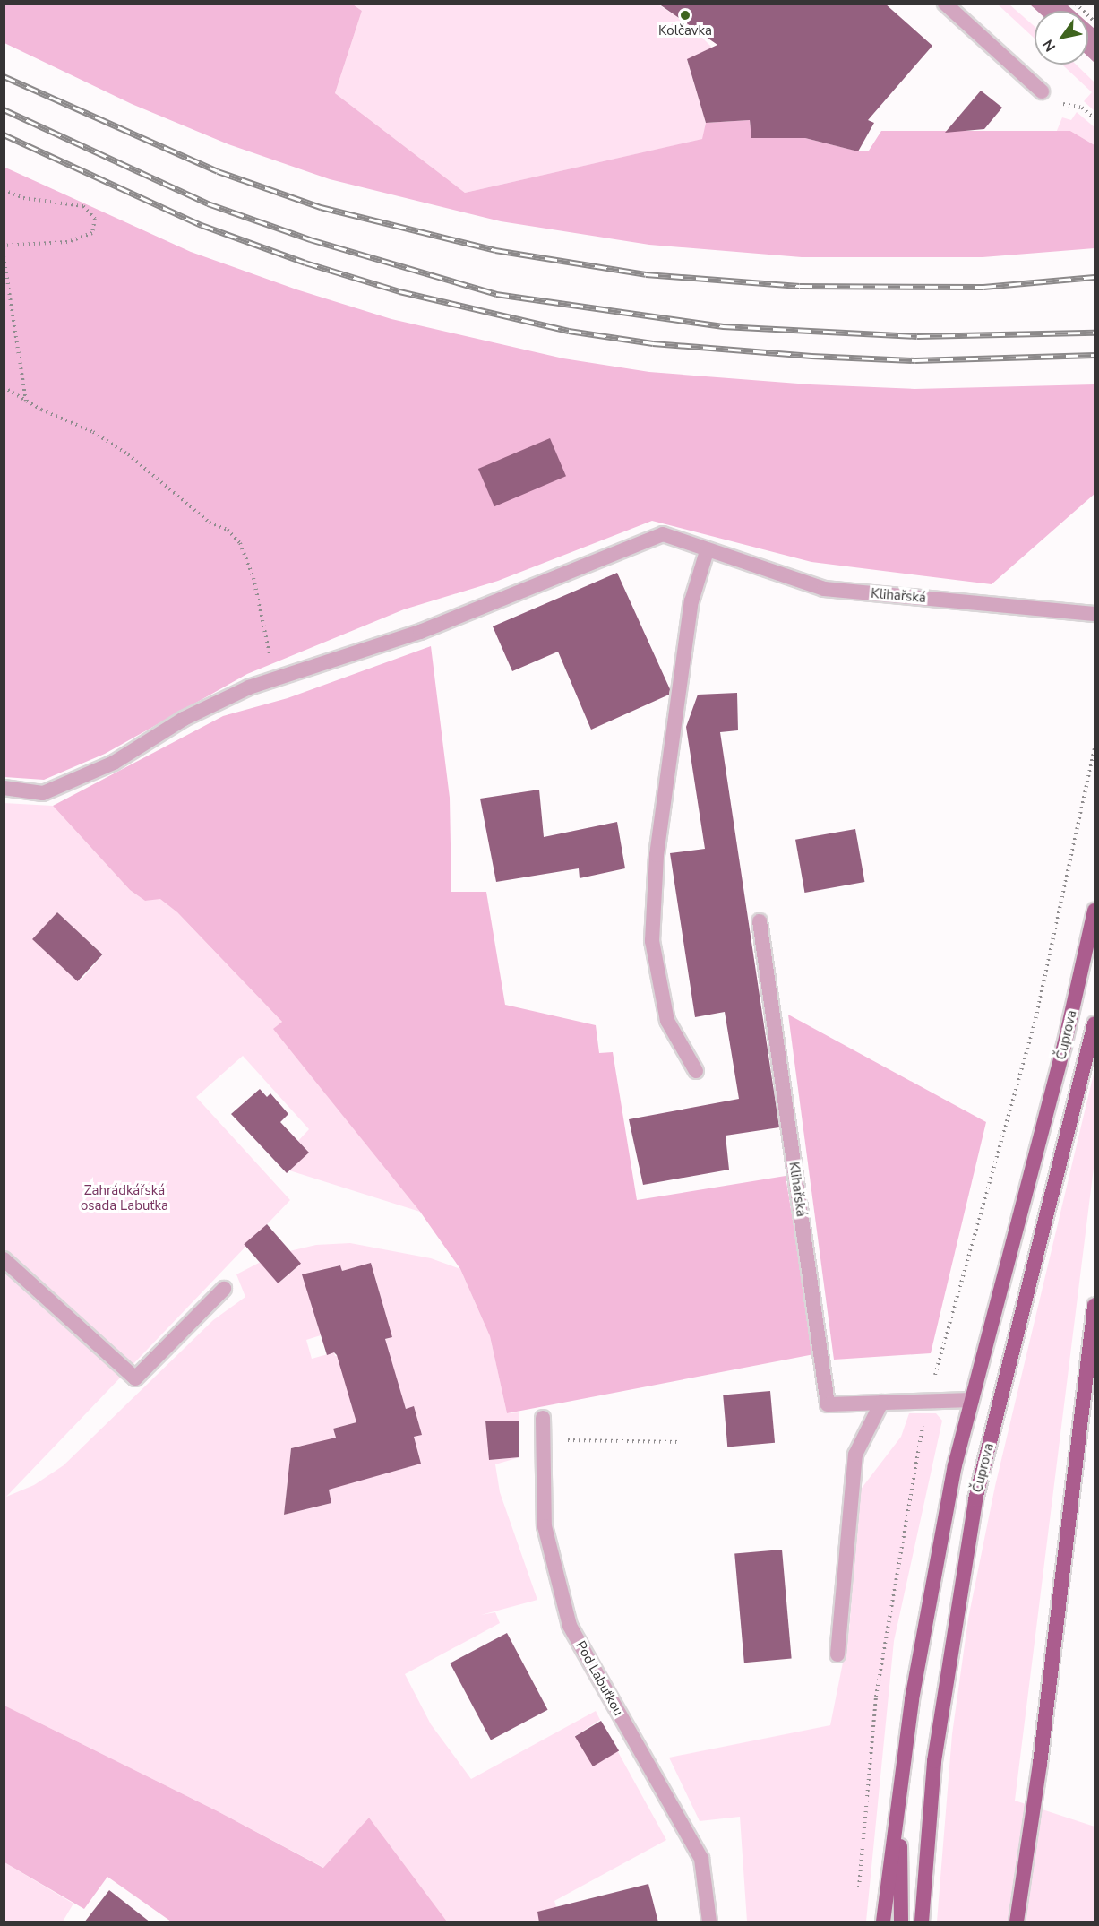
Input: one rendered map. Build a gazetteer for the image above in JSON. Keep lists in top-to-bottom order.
{
  "streets": {
    "main road": ["Čuprova"],
    "street": ["Klihařská", "Pod Labuťkou"]
  },
  "crossings": [
    ["Klihařská", "Čuprova"]
  ],
  "parks": ["Zahrádkářská osada Labuťka"],
  "places": ["Kolčavka"],
  "north": "bottom left"
}
